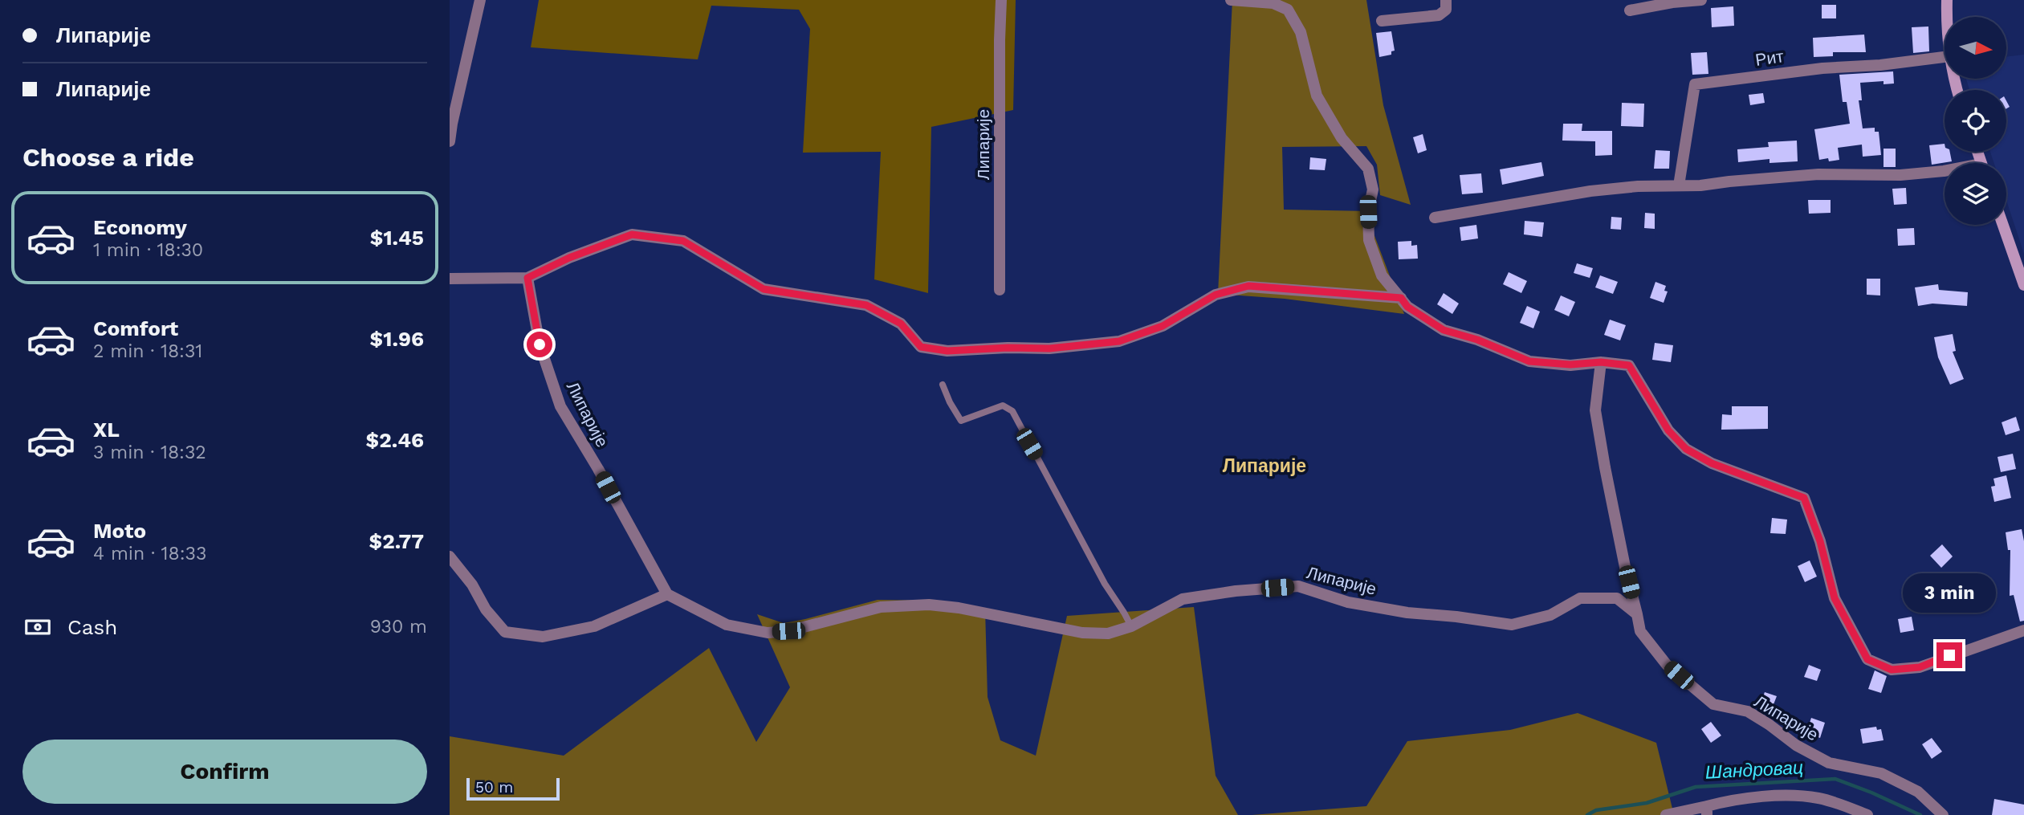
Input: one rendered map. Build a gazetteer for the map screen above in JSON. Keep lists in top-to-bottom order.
{
  "streets": {
    "street": ["Рит", "Липарије"]
  },
  "districts": ["Липарије"],
  "water": ["Шандровац"],
  "scale_bar": "50 m",
  "north": "right",
  "page": {
    "banner": ["Липарије", "Липарије"],
    "heading": "Choose a ride",
    "list": [
      {
        "name": "Economy",
        "note": "1 min · 18:30",
        "value": "$1.45"
      },
      {
        "name": "Comfort",
        "note": "2 min · 18:31",
        "value": "$1.96"
      },
      {
        "name": "XL",
        "note": "3 min · 18:32",
        "value": "$2.46"
      },
      {
        "name": "Moto",
        "note": "4 min · 18:33",
        "value": "$2.77"
      }
    ],
    "bubble": "3 min",
    "pay": ["Cash", "930 m"],
    "buttons": "Confirm",
    "scale": "50 m"
  }
}
